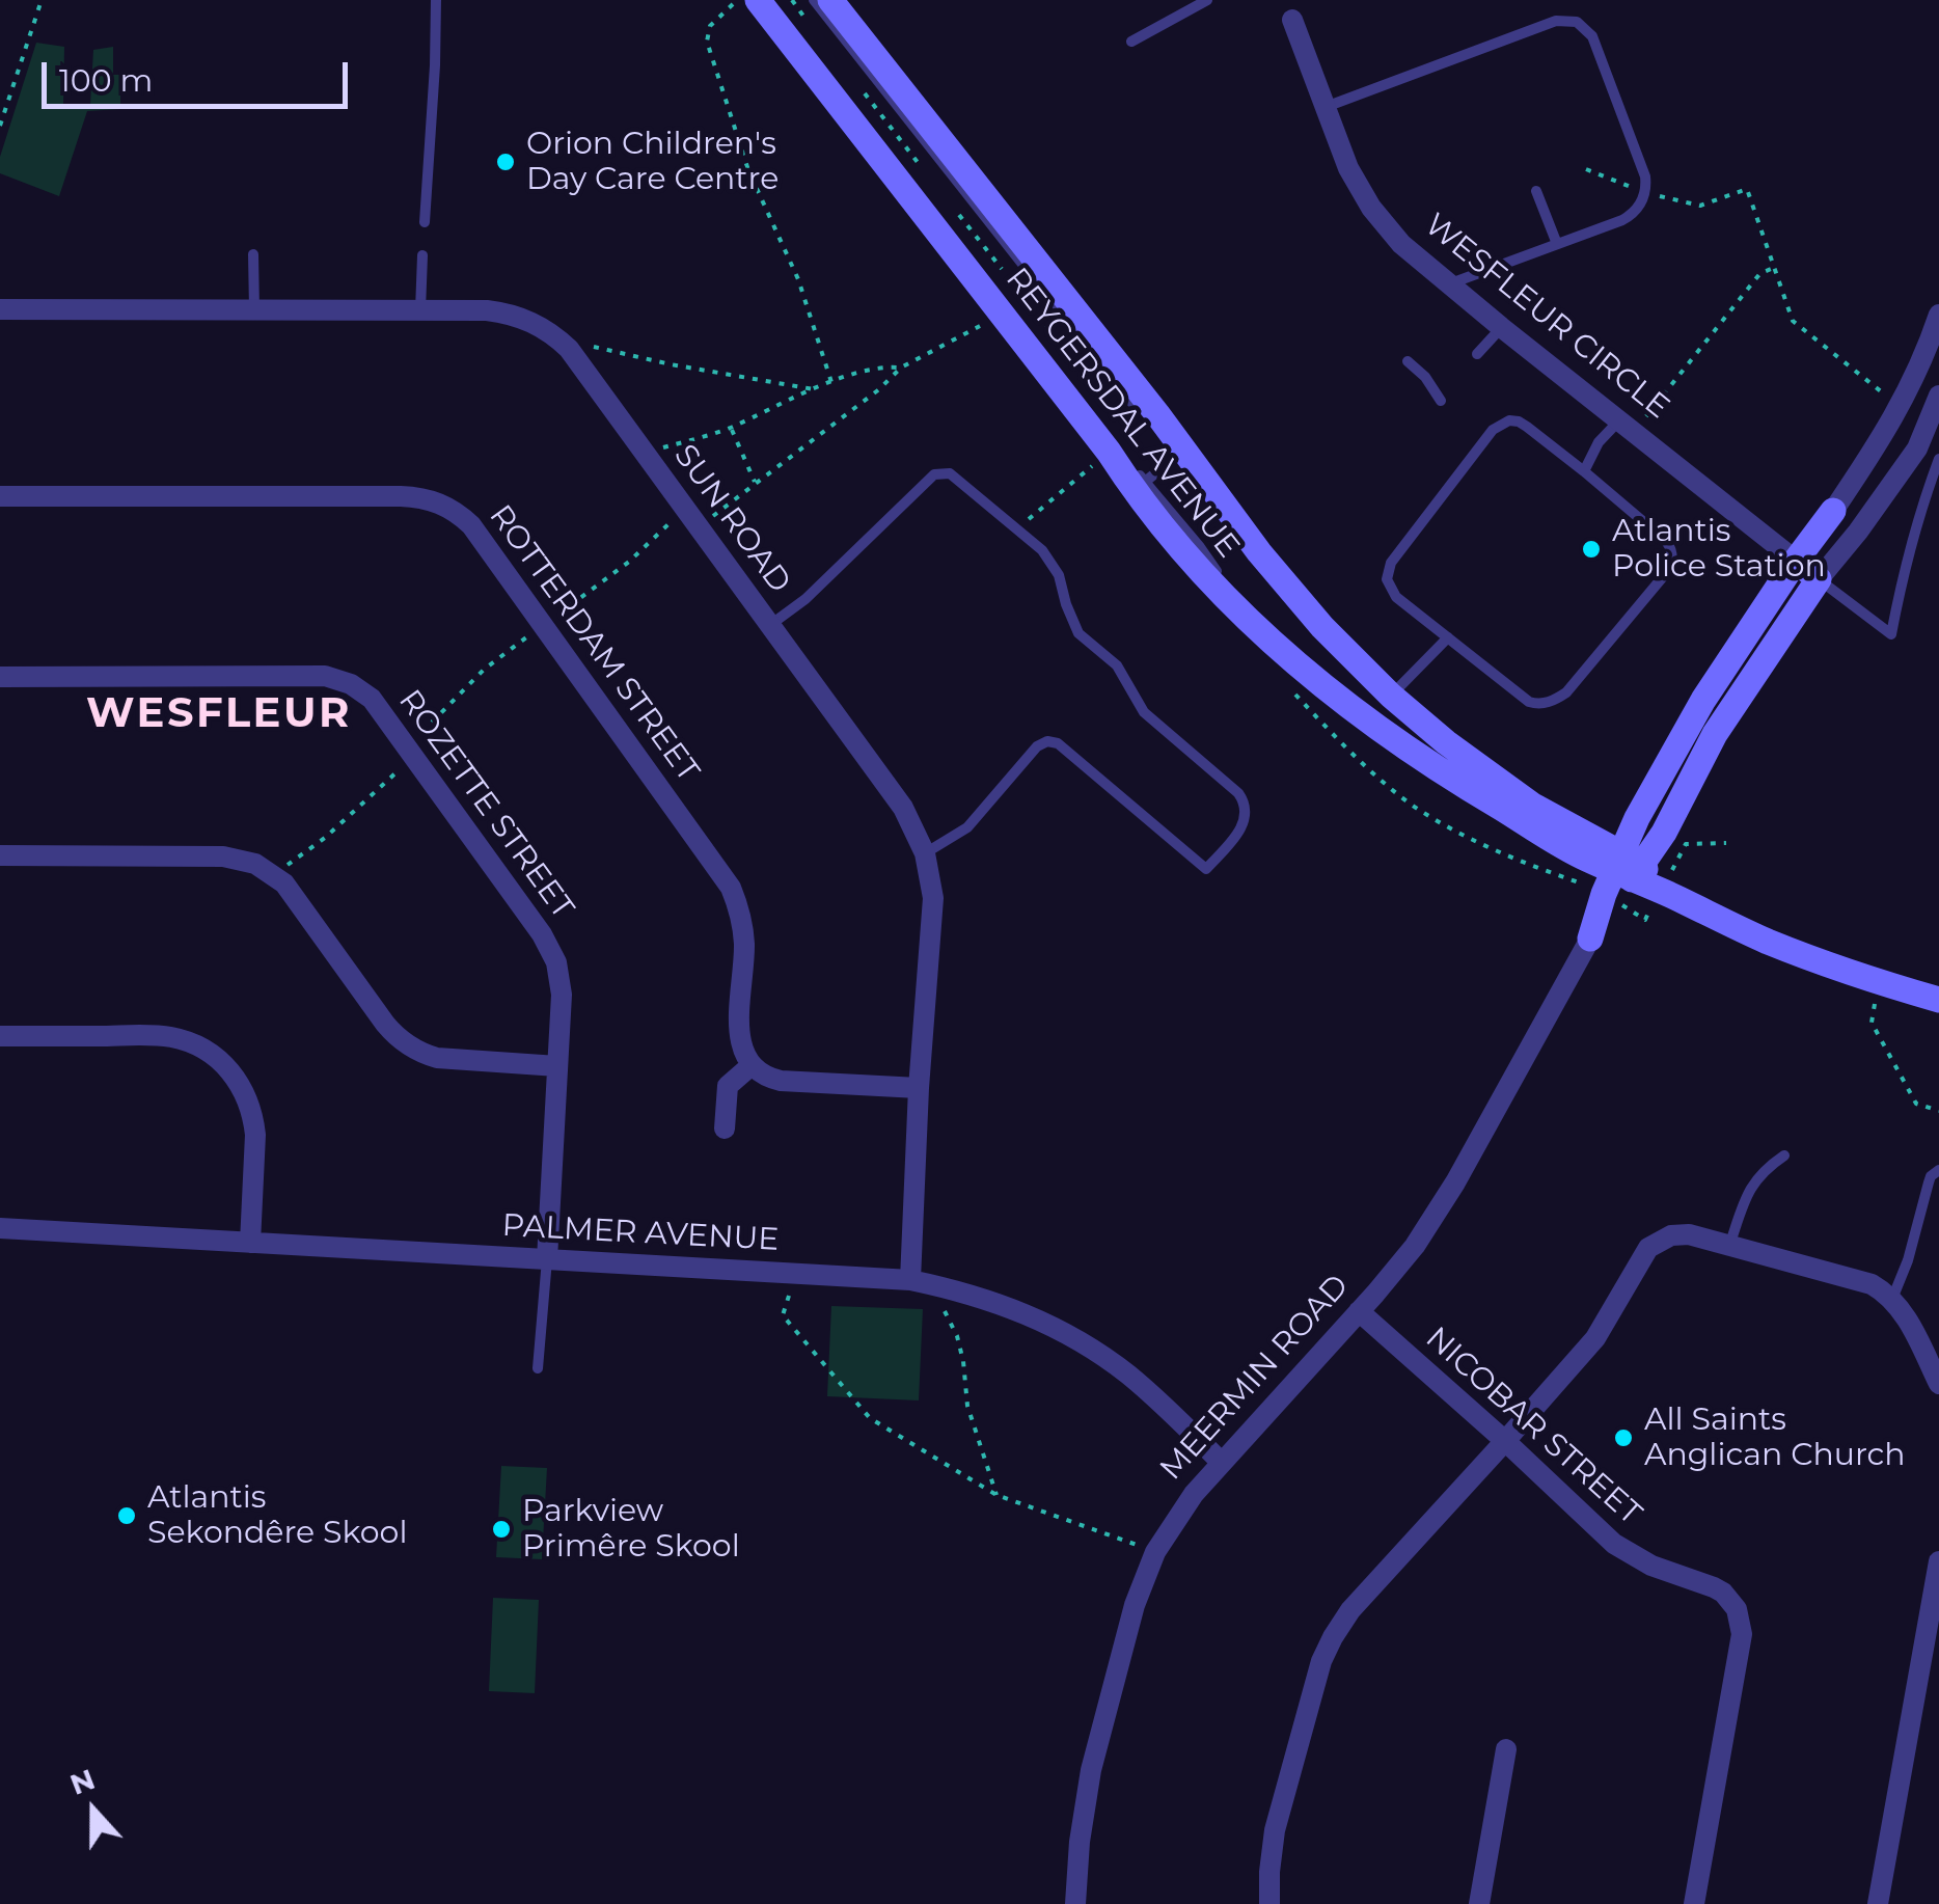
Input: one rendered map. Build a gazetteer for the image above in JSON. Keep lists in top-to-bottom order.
{
  "streets": {
    "main road": ["WESFLEUR CIRCLE", "REYGERSDAL AVENUE", "MEERMIN ROAD"],
    "street": [
      "SUN ROAD",
      "ROTTERDAM STREET",
      "ROZETTE STREET",
      "PALMER AVENUE",
      "NICOBAR STREET"
    ]
  },
  "crossings": [
    ["REYGERSDAL AVENUE", "MEERMIN ROAD"],
    ["SUN ROAD", "PALMER AVENUE"],
    ["ROZETTE STREET", "PALMER AVENUE"],
    ["PALMER AVENUE", "MEERMIN ROAD"],
    ["MEERMIN ROAD", "NICOBAR STREET"]
  ],
  "districts": ["WESFLEUR"],
  "places": [
    "Orion Children's Day Care Centre",
    "Atlantis Police Station",
    "All Saints Anglican Church",
    "Atlantis Sekondêre Skool",
    "Parkview Primêre Skool"
  ],
  "scale_bar": "100 m",
  "north": "top"
}
